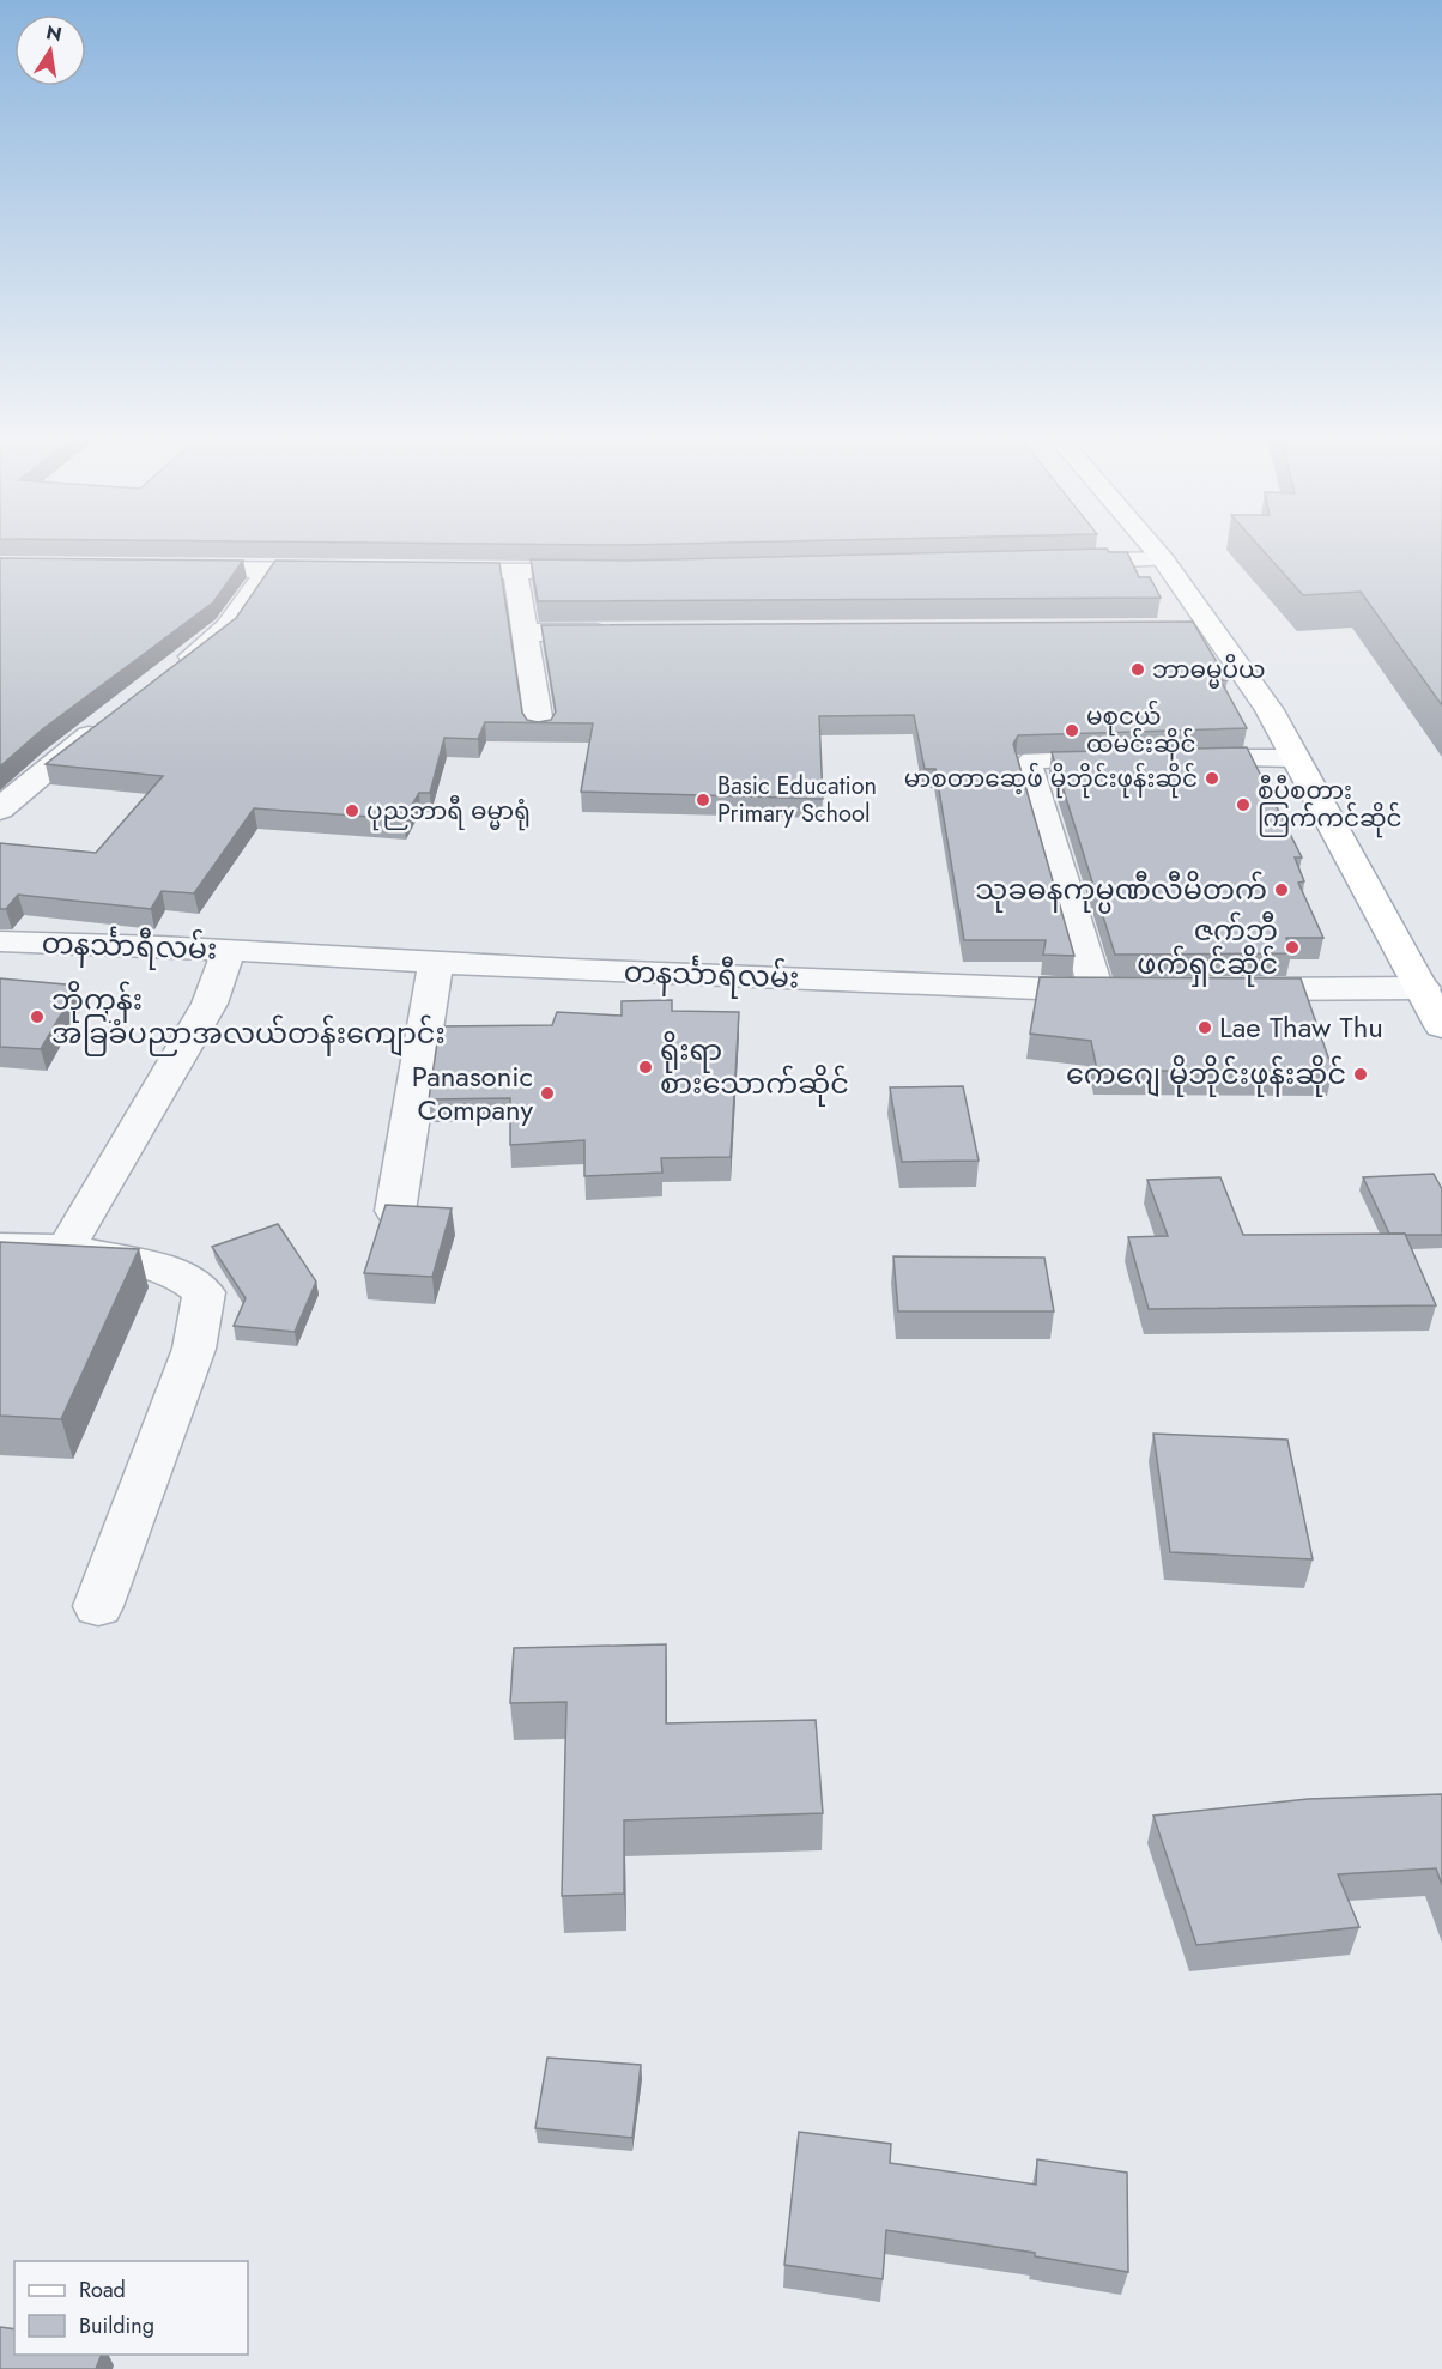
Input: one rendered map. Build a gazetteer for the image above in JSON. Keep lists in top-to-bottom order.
{
  "streets": {
    "street": ["တနင်္သာရီလမ်း"]
  },
  "places": [
    "ဘာဓမ္မပိယ",
    "မစုငယ် ထမင်းဆိုင်",
    "မာစတာဆေ့ဖ် မိုဘိုင်းဖုန်းဆိုင်",
    "Basic Education Primary School",
    "စီပီစတား ကြက်ကင်ဆိုင်",
    "ပုညဘာရီ ဓမ္မာရုံ",
    "သုခဓနကုမ္ပဏီလီမိတက်",
    "ဇက်ဘီ ဖက်ရှင်ဆိုင်",
    "ဘိုကုန်း အခြခံပညာအလယ်တန်းကျောင်း",
    "Lae Thaw Thu",
    "ရိုးရာ စားသောက်ဆိုင်",
    "ကေဂျေ မိုဘိုင်းဖုန်းဆိုင်",
    "Panasonic Company"
  ],
  "legend": ["Road", "Building"],
  "north": "top"
}
